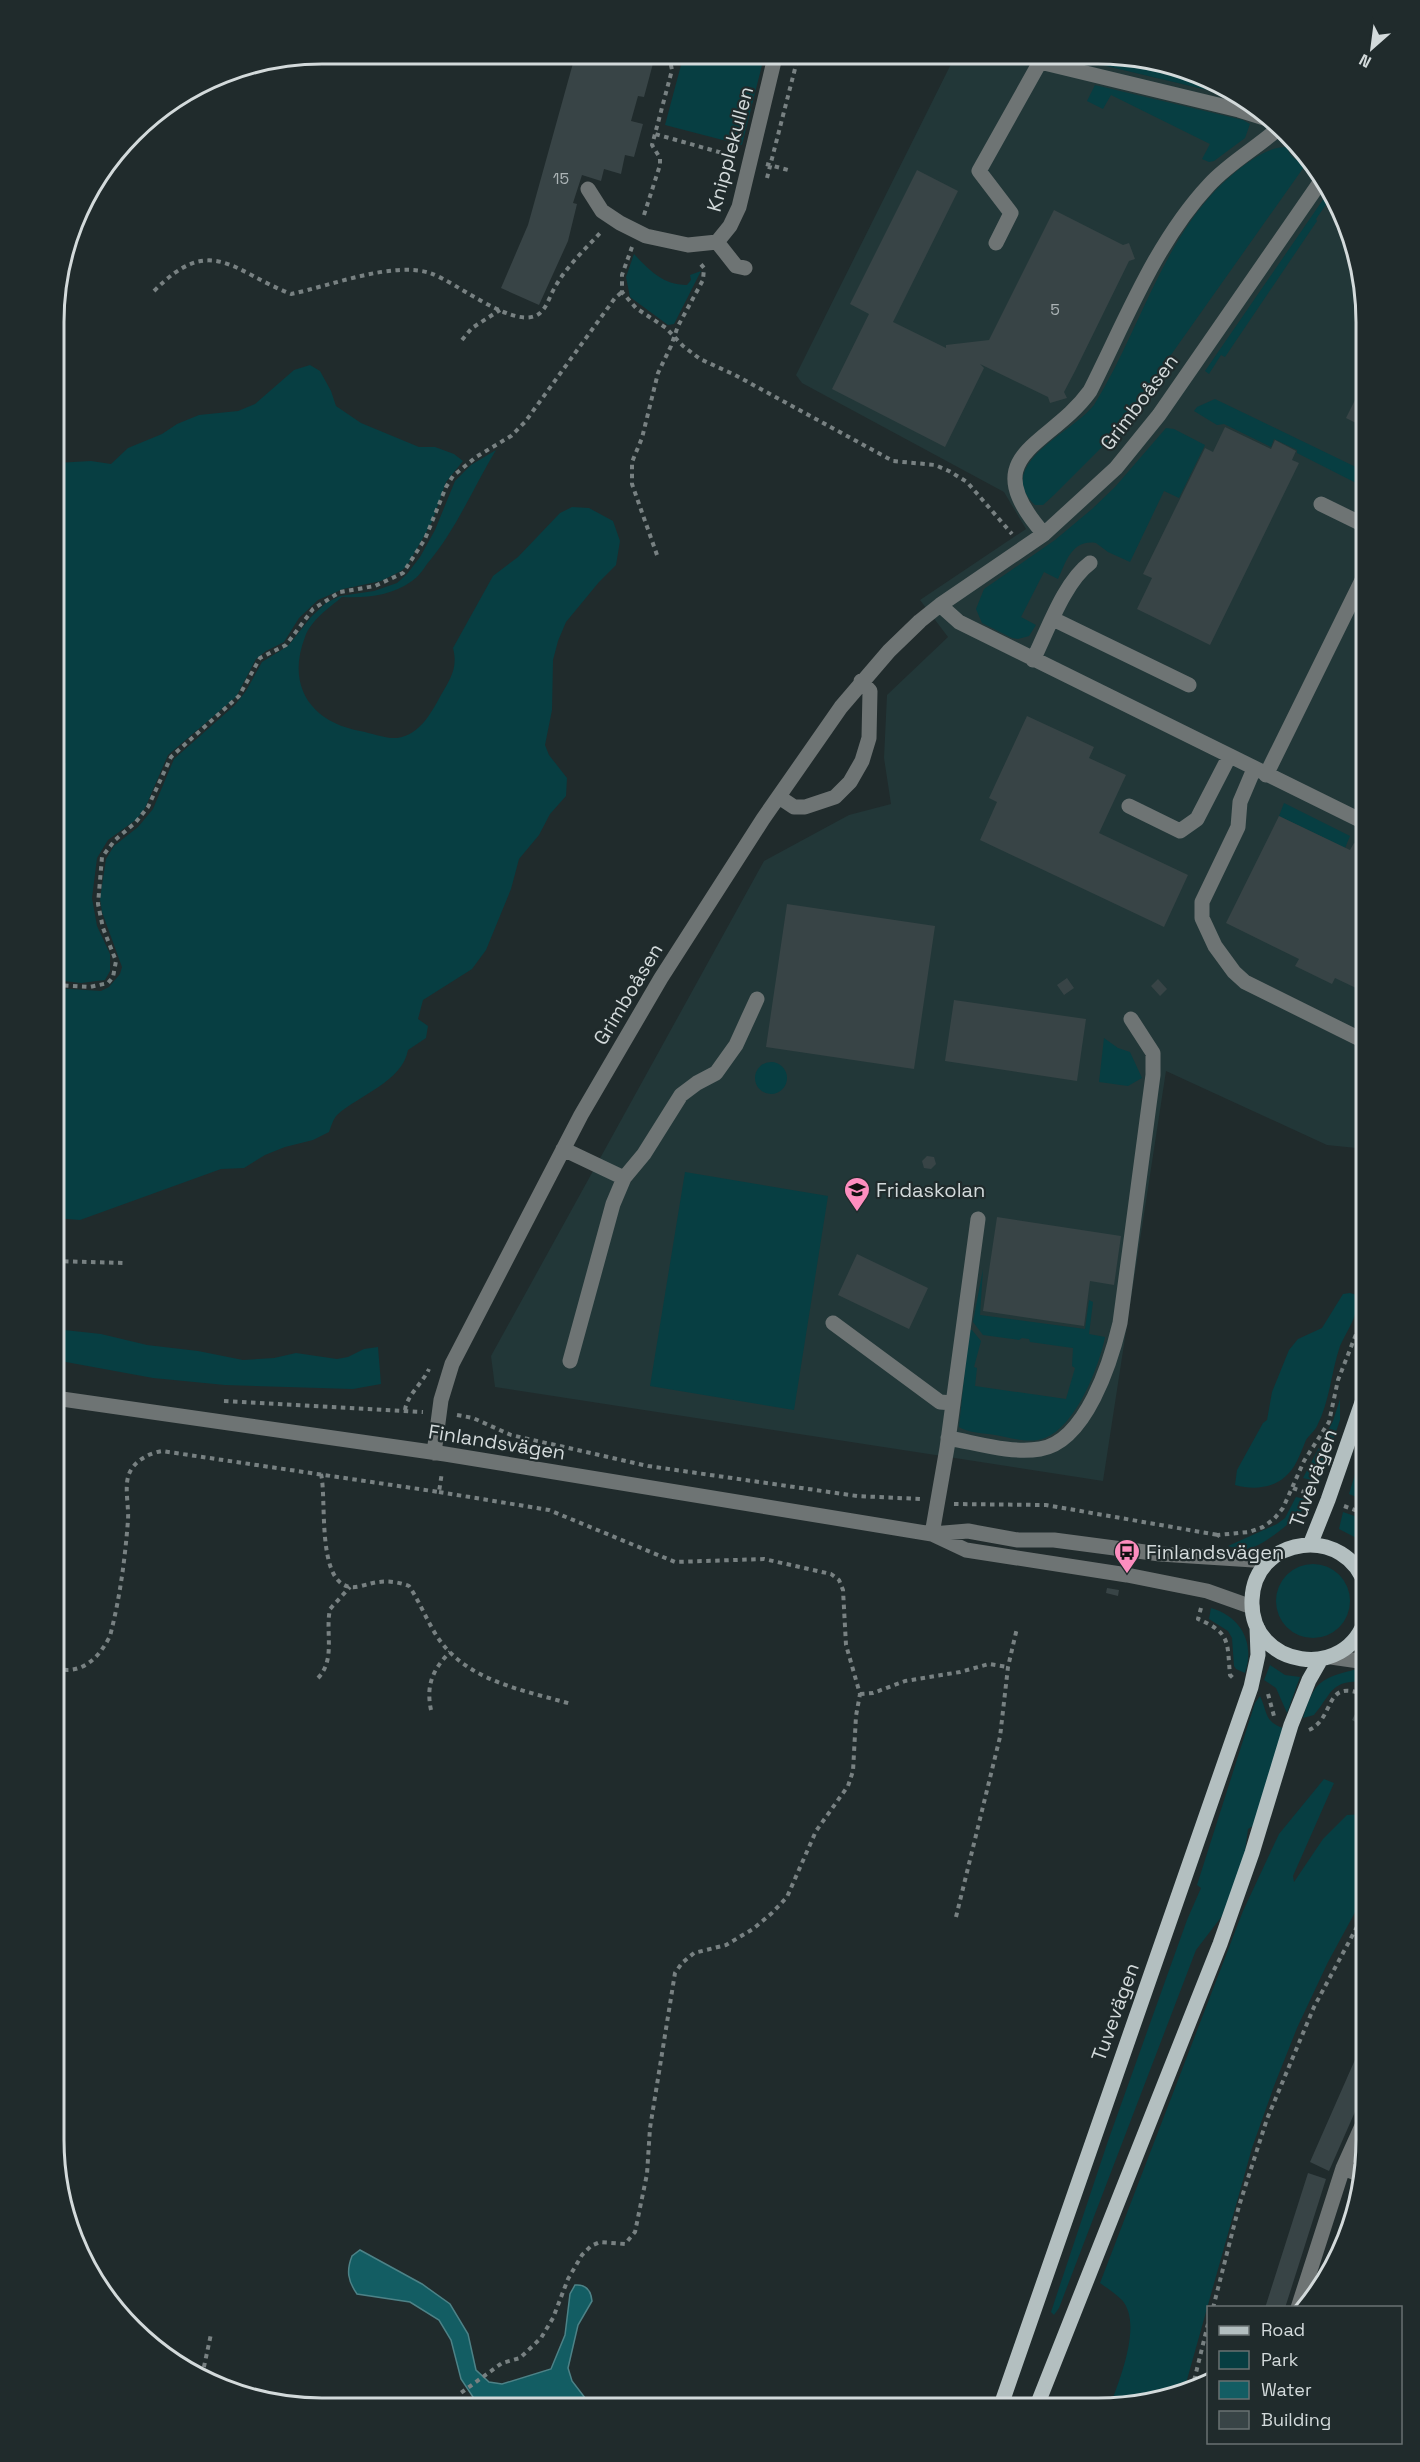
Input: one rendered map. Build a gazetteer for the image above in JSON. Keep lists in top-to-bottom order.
{
  "streets": {
    "main road": ["Tuvevägen"],
    "street": ["Knipplekullen", "Grimboåsen", "Finlandsvägen"]
  },
  "crossings": [
    ["Grimboåsen", "Finlandsvägen"],
    ["Finlandsvägen", "Tuvevägen"]
  ],
  "places": {
    "school or university": ["Fridaskolan"],
    "bus stop": ["Finlandsvägen"]
  },
  "house_numbers": ["15", "5"],
  "legend": [
    "Road",
    "Park",
    "Water",
    "Building"
  ],
  "north": "bottom left"
}
